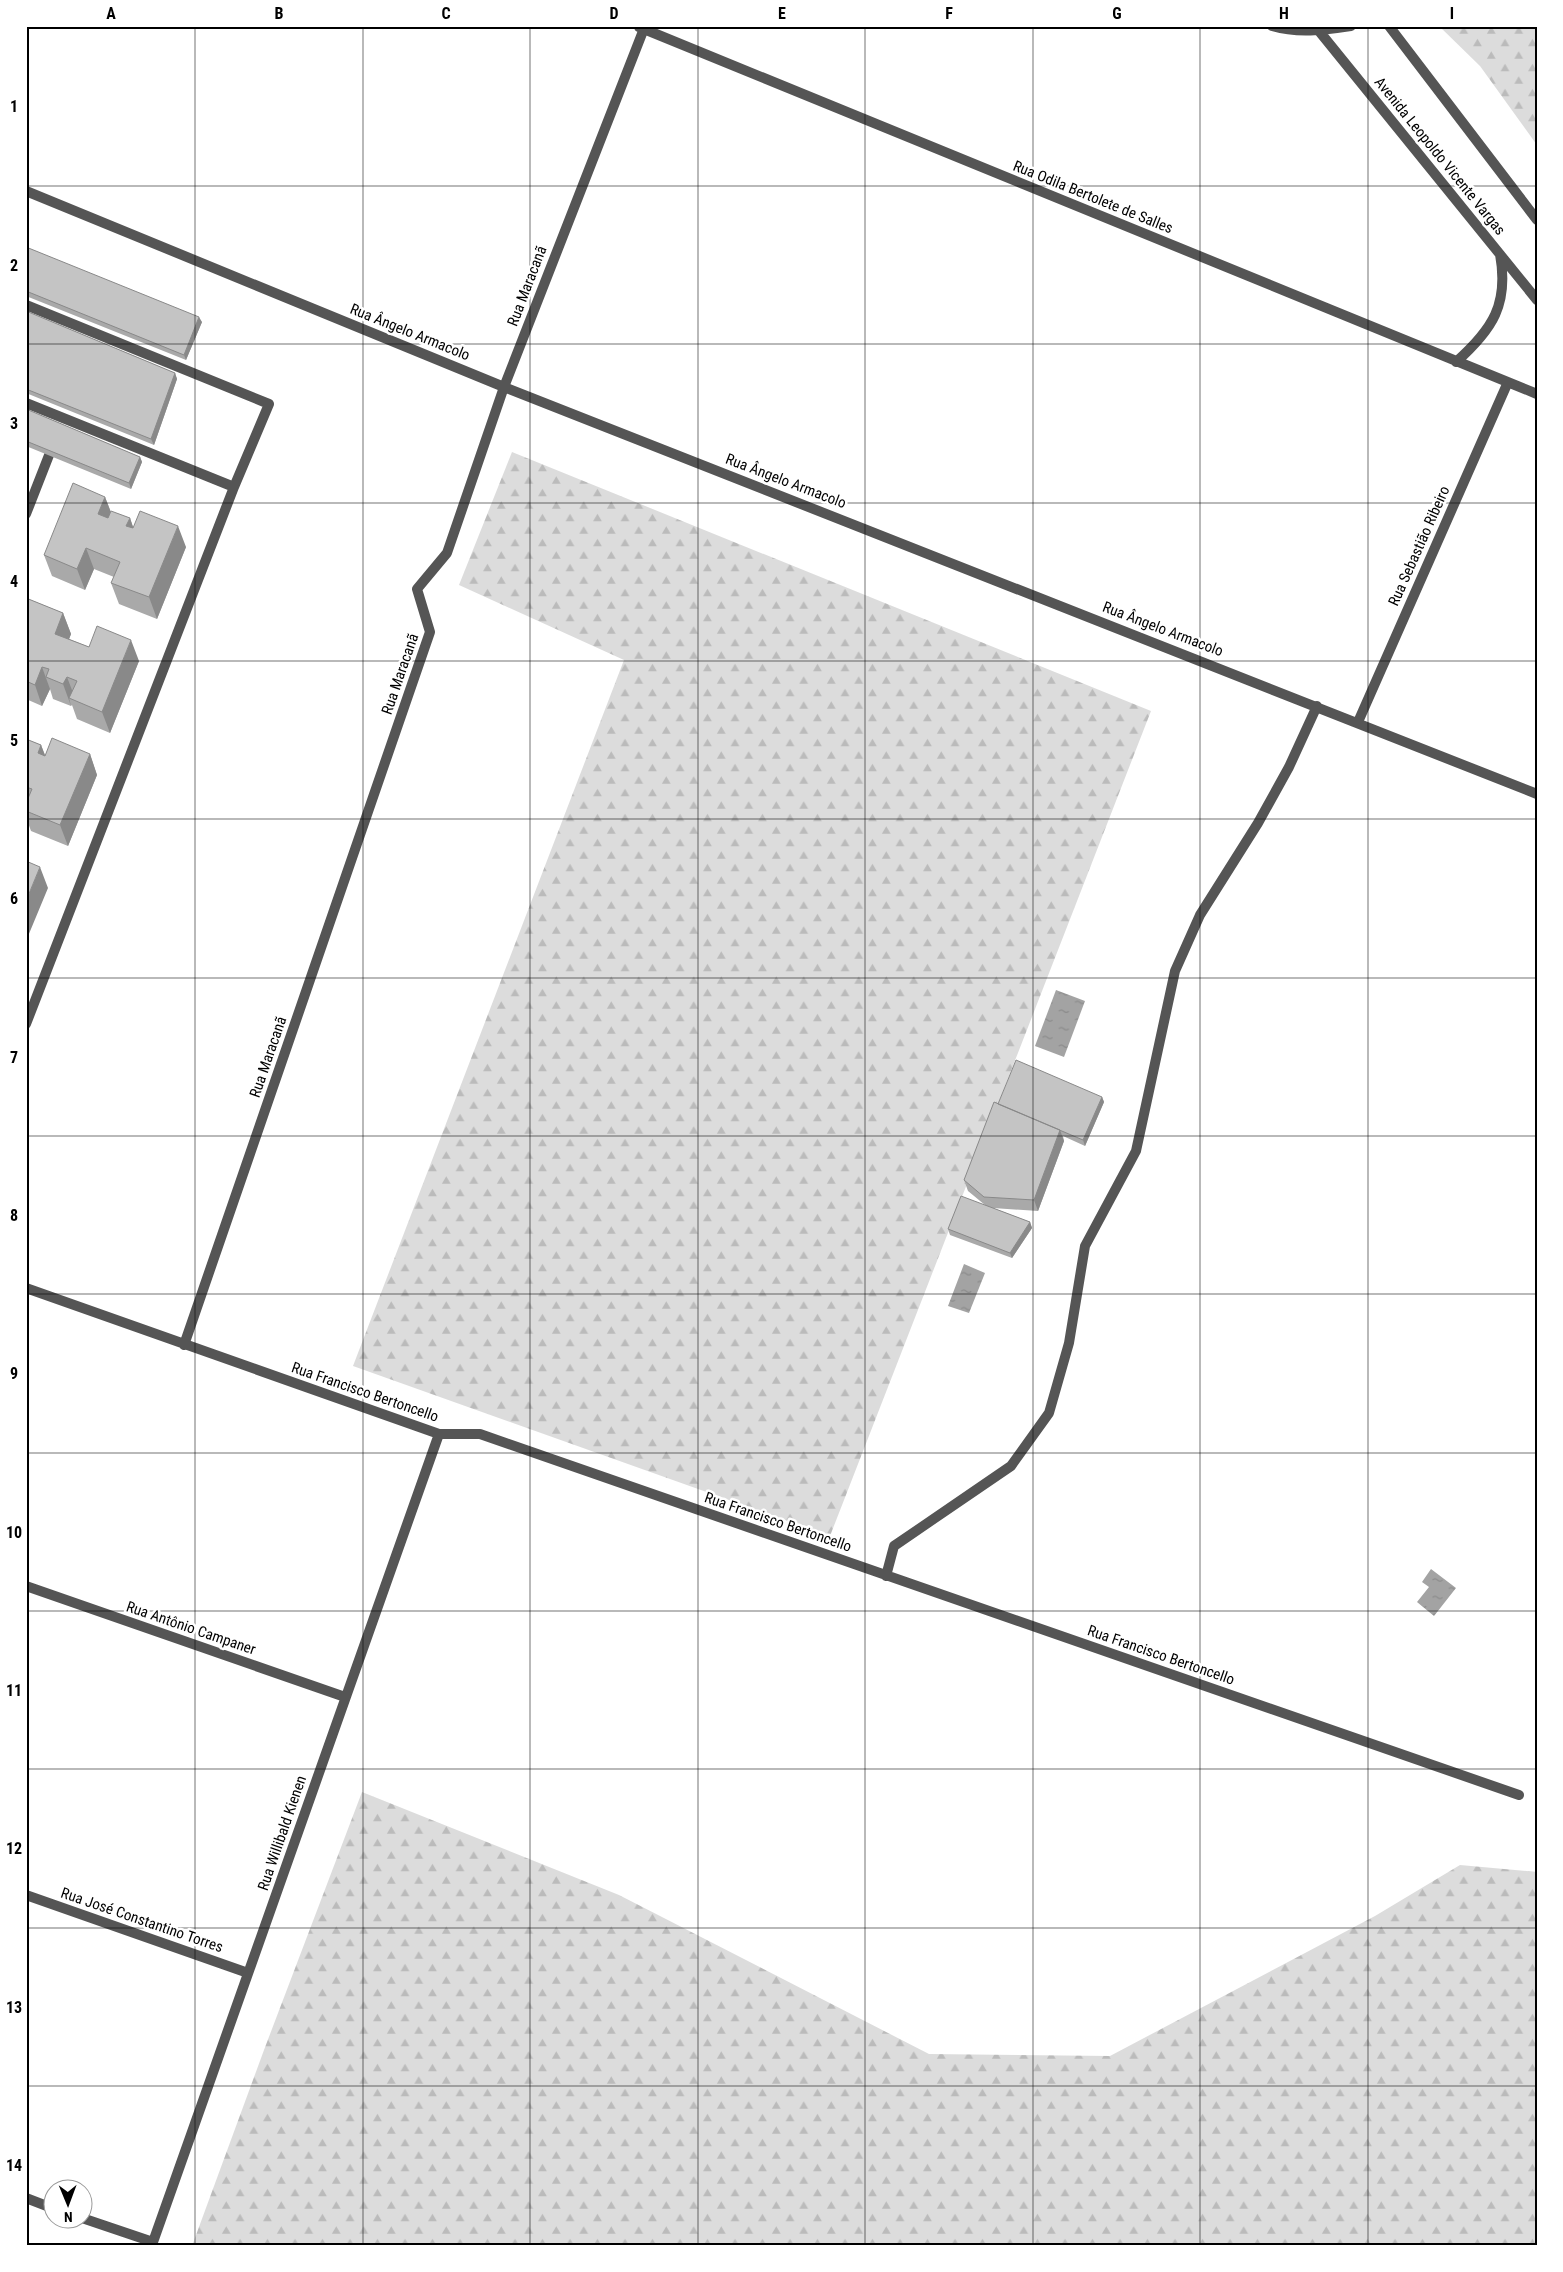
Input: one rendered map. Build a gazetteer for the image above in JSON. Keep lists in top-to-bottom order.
{
  "streets": {
    "street": [
      "Avenida Leopoldo Vicente Vargas",
      "Rua Odila Bertolete de Salles",
      "Rua Maracanã",
      "Rua Ângelo Armacolo",
      "Rua Sebastião Ribeiro",
      "Rua Francisco Bertoncello",
      "Rua Antônio Campaner",
      "Rua Willibald Kienen",
      "Rua José Constantino Torres"
    ]
  },
  "crossings": [
    ["Rua Odila Bertolete de Salles", "Rua Maracanã"],
    ["Rua Odila Bertolete de Salles", "Rua Sebastião Ribeiro"],
    ["Rua Maracanã", "Rua Ângelo Armacolo"],
    ["Rua Maracanã", "Rua Francisco Bertoncello"],
    ["Rua Ângelo Armacolo", "Rua Sebastião Ribeiro"],
    ["Rua Francisco Bertoncello", "Rua Willibald Kienen"],
    ["Rua Antônio Campaner", "Rua Willibald Kienen"],
    ["Rua Willibald Kienen", "Rua José Constantino Torres"]
  ],
  "north": "bottom",
  "grid": {
    "columns": [
      "A",
      "B",
      "C",
      "D",
      "E",
      "F",
      "G",
      "H",
      "I"
    ],
    "rows": [
      "1",
      "2",
      "3",
      "4",
      "5",
      "6",
      "7",
      "8",
      "9",
      "10",
      "11",
      "12",
      "13",
      "14"
    ]
  }
}
